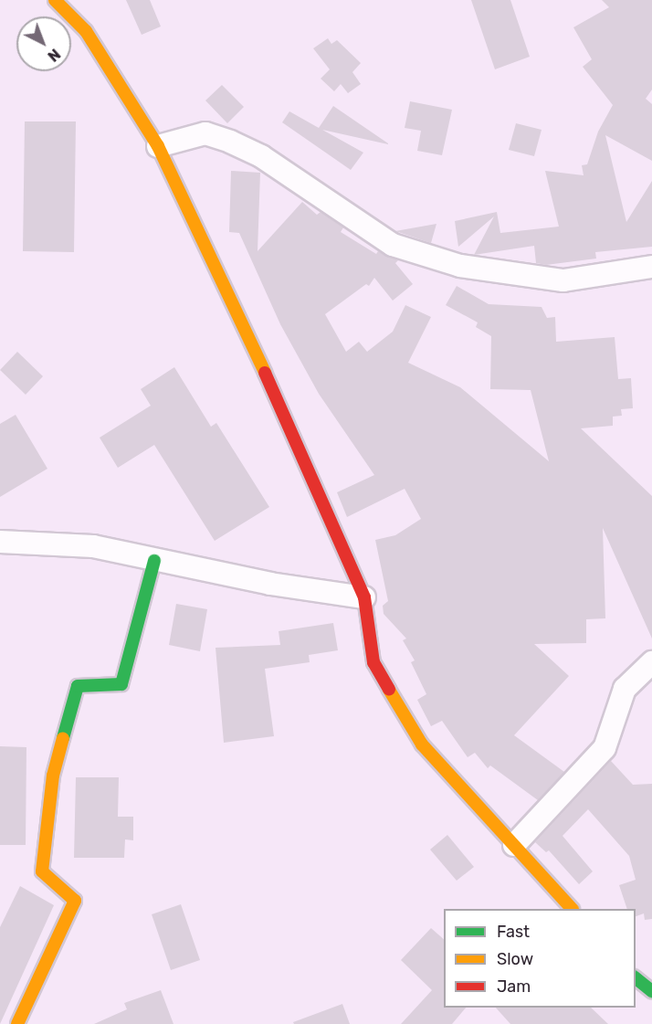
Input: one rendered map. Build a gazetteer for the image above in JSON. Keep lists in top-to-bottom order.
{
  "legend": ["Fast", "Slow", "Jam"],
  "north": "bottom right"
}
